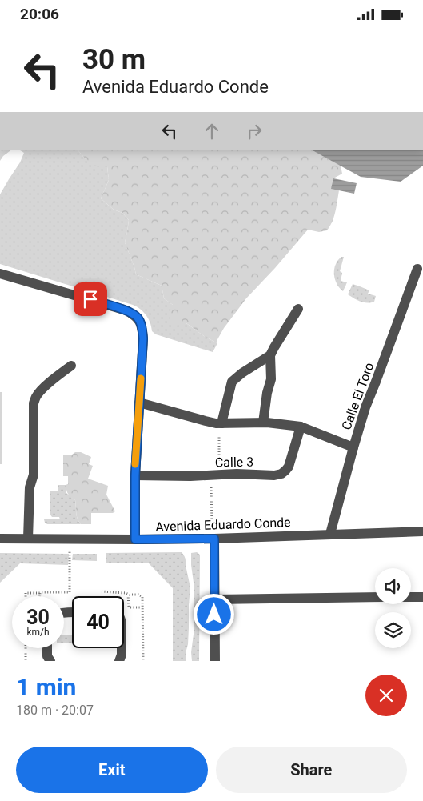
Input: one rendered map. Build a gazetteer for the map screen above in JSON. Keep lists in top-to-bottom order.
{
  "streets": {
    "street": ["Calle El Toro", "Calle 3", "Avenida Eduardo Conde"]
  },
  "crossings": [
    ["Calle El Toro", "Avenida Eduardo Conde"]
  ],
  "page": {
    "status": "20:06",
    "turn": ["30 m", "Avenida Eduardo Conde"],
    "speed": "30 km/h",
    "limit": "40",
    "heading": ["1 min", "180 m · 20:07"],
    "buttons": ["Exit", "Share"]
  }
}
